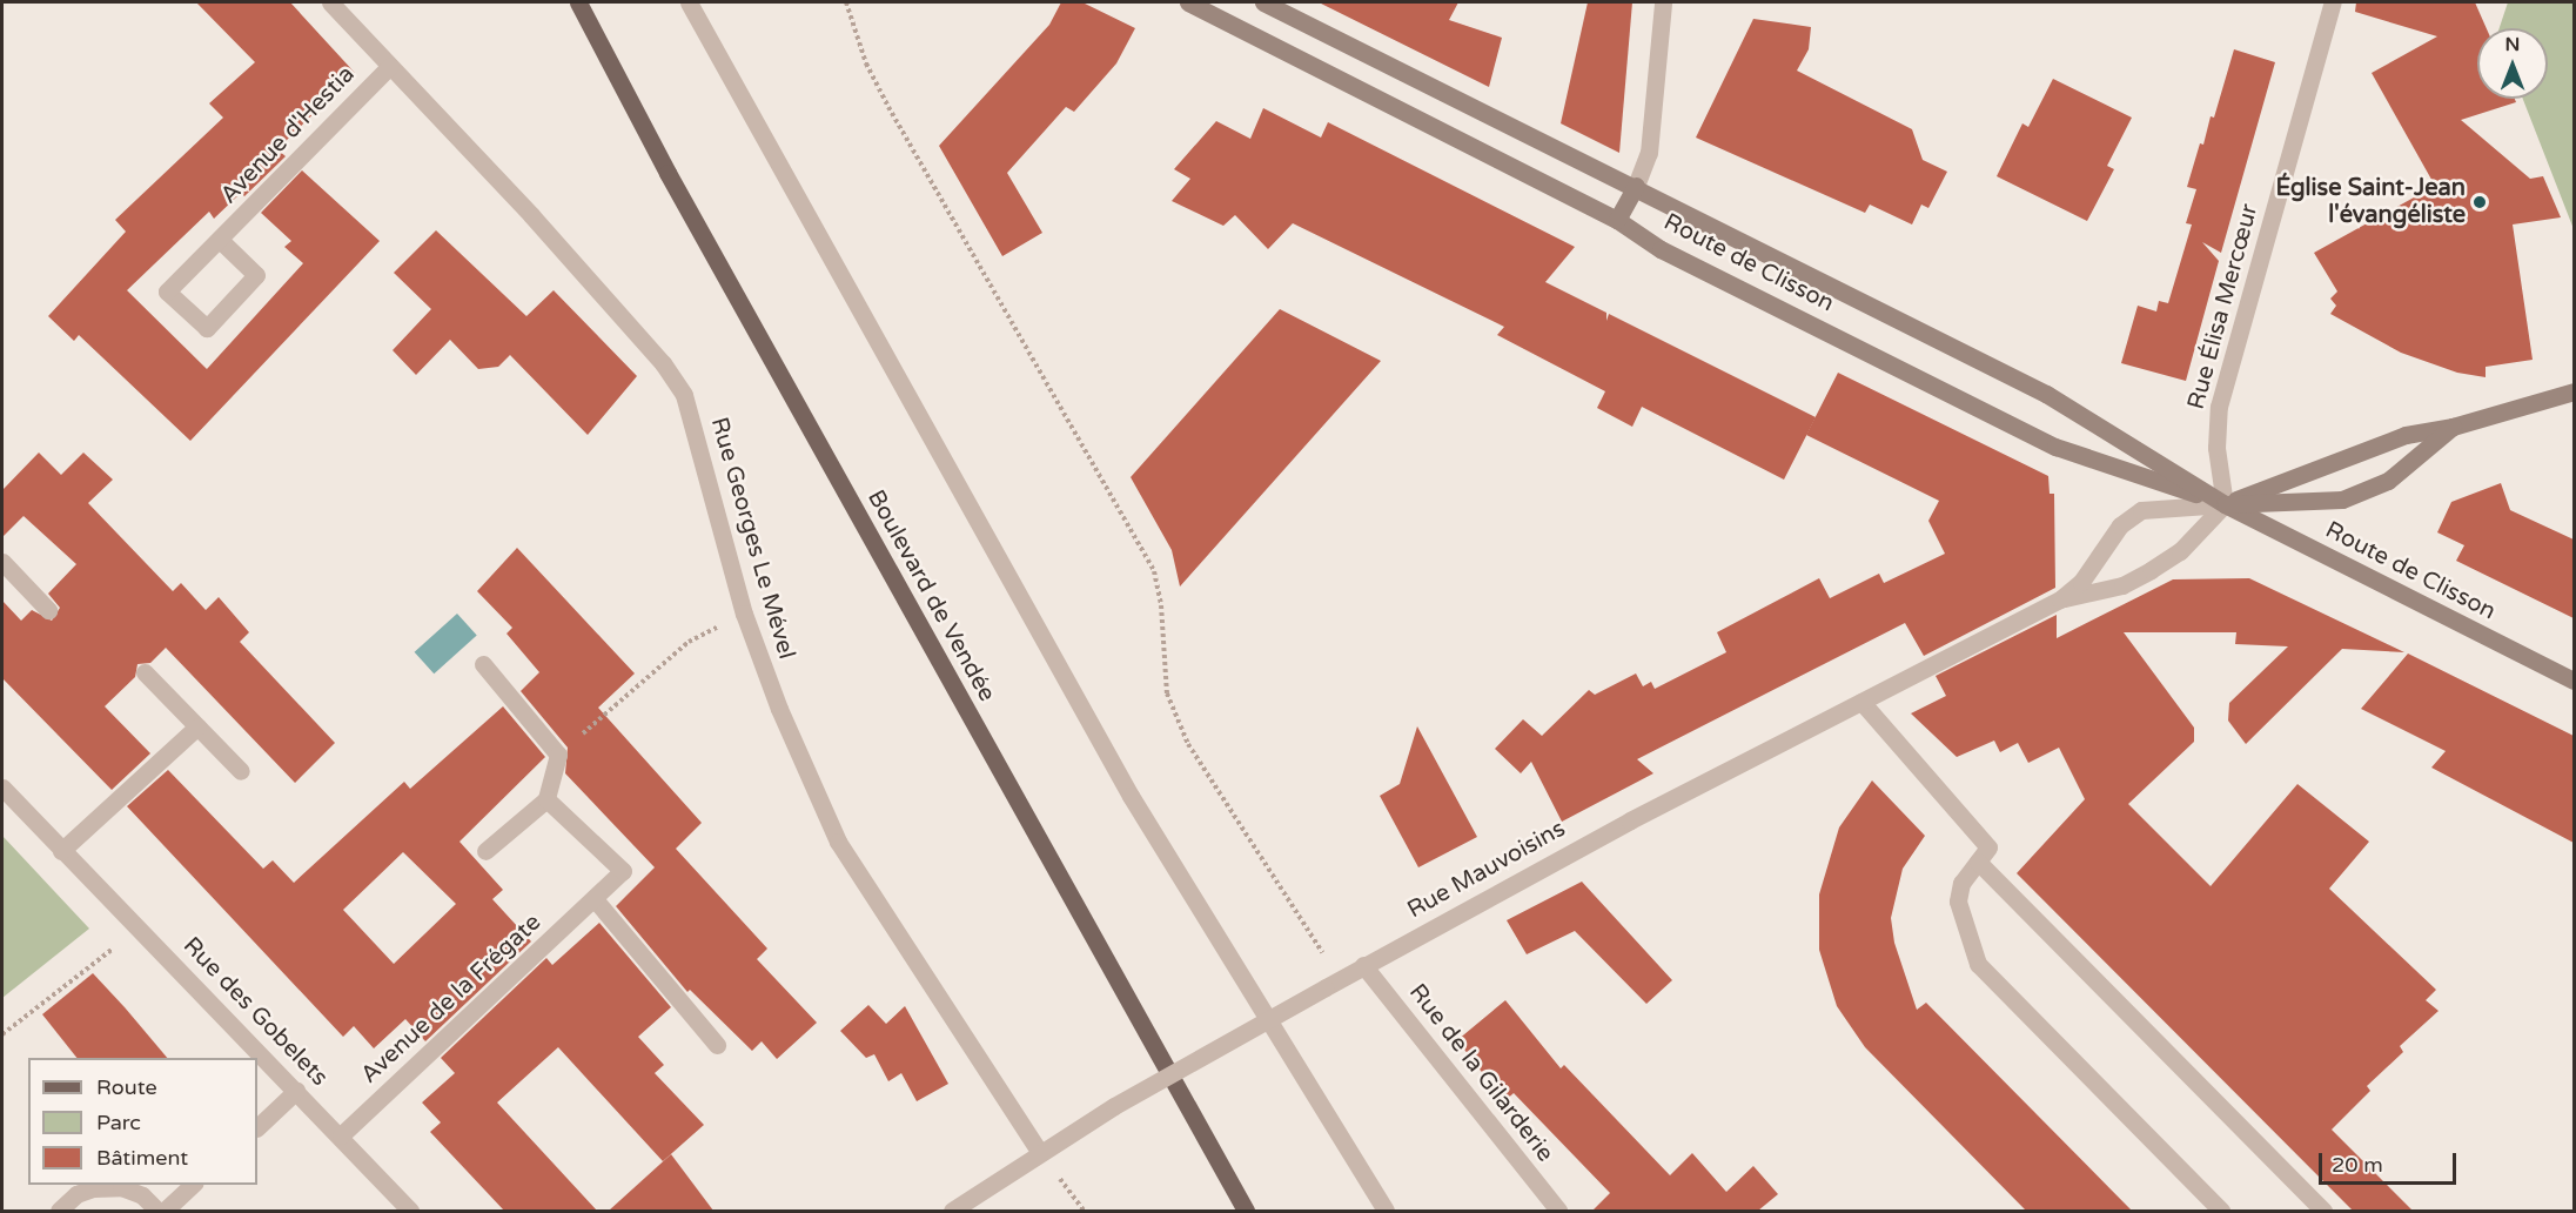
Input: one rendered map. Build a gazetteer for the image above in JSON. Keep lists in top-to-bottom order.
{
  "streets": {
    "main road": ["Route de Clisson", "Boulevard de Vendée"],
    "street": [
      "Avenue d'Hestia",
      "Rue Élisa Mercœur",
      "Rue Georges Le Mével",
      "Rue Mauvoisins",
      "Avenue de la Frégate",
      "Rue des Gobelets",
      "Rue de la Gilarderie"
    ]
  },
  "crossings": [
    ["Avenue d'Hestia", "Rue Georges Le Mével"],
    ["Route de Clisson", "Rue Élisa Mercœur"],
    ["Route de Clisson", "Rue Mauvoisins"],
    ["Rue Élisa Mercœur", "Rue Mauvoisins"],
    ["Rue Georges Le Mével", "Rue Mauvoisins"],
    ["Rue Mauvoisins", "Rue de la Gilarderie"],
    ["Avenue de la Frégate", "Rue des Gobelets"]
  ],
  "places": ["Église Saint-Jean l'évangéliste"],
  "legend": ["Route", "Parc", "Bâtiment"],
  "scale_bar": "20 m",
  "north": "top"
}
